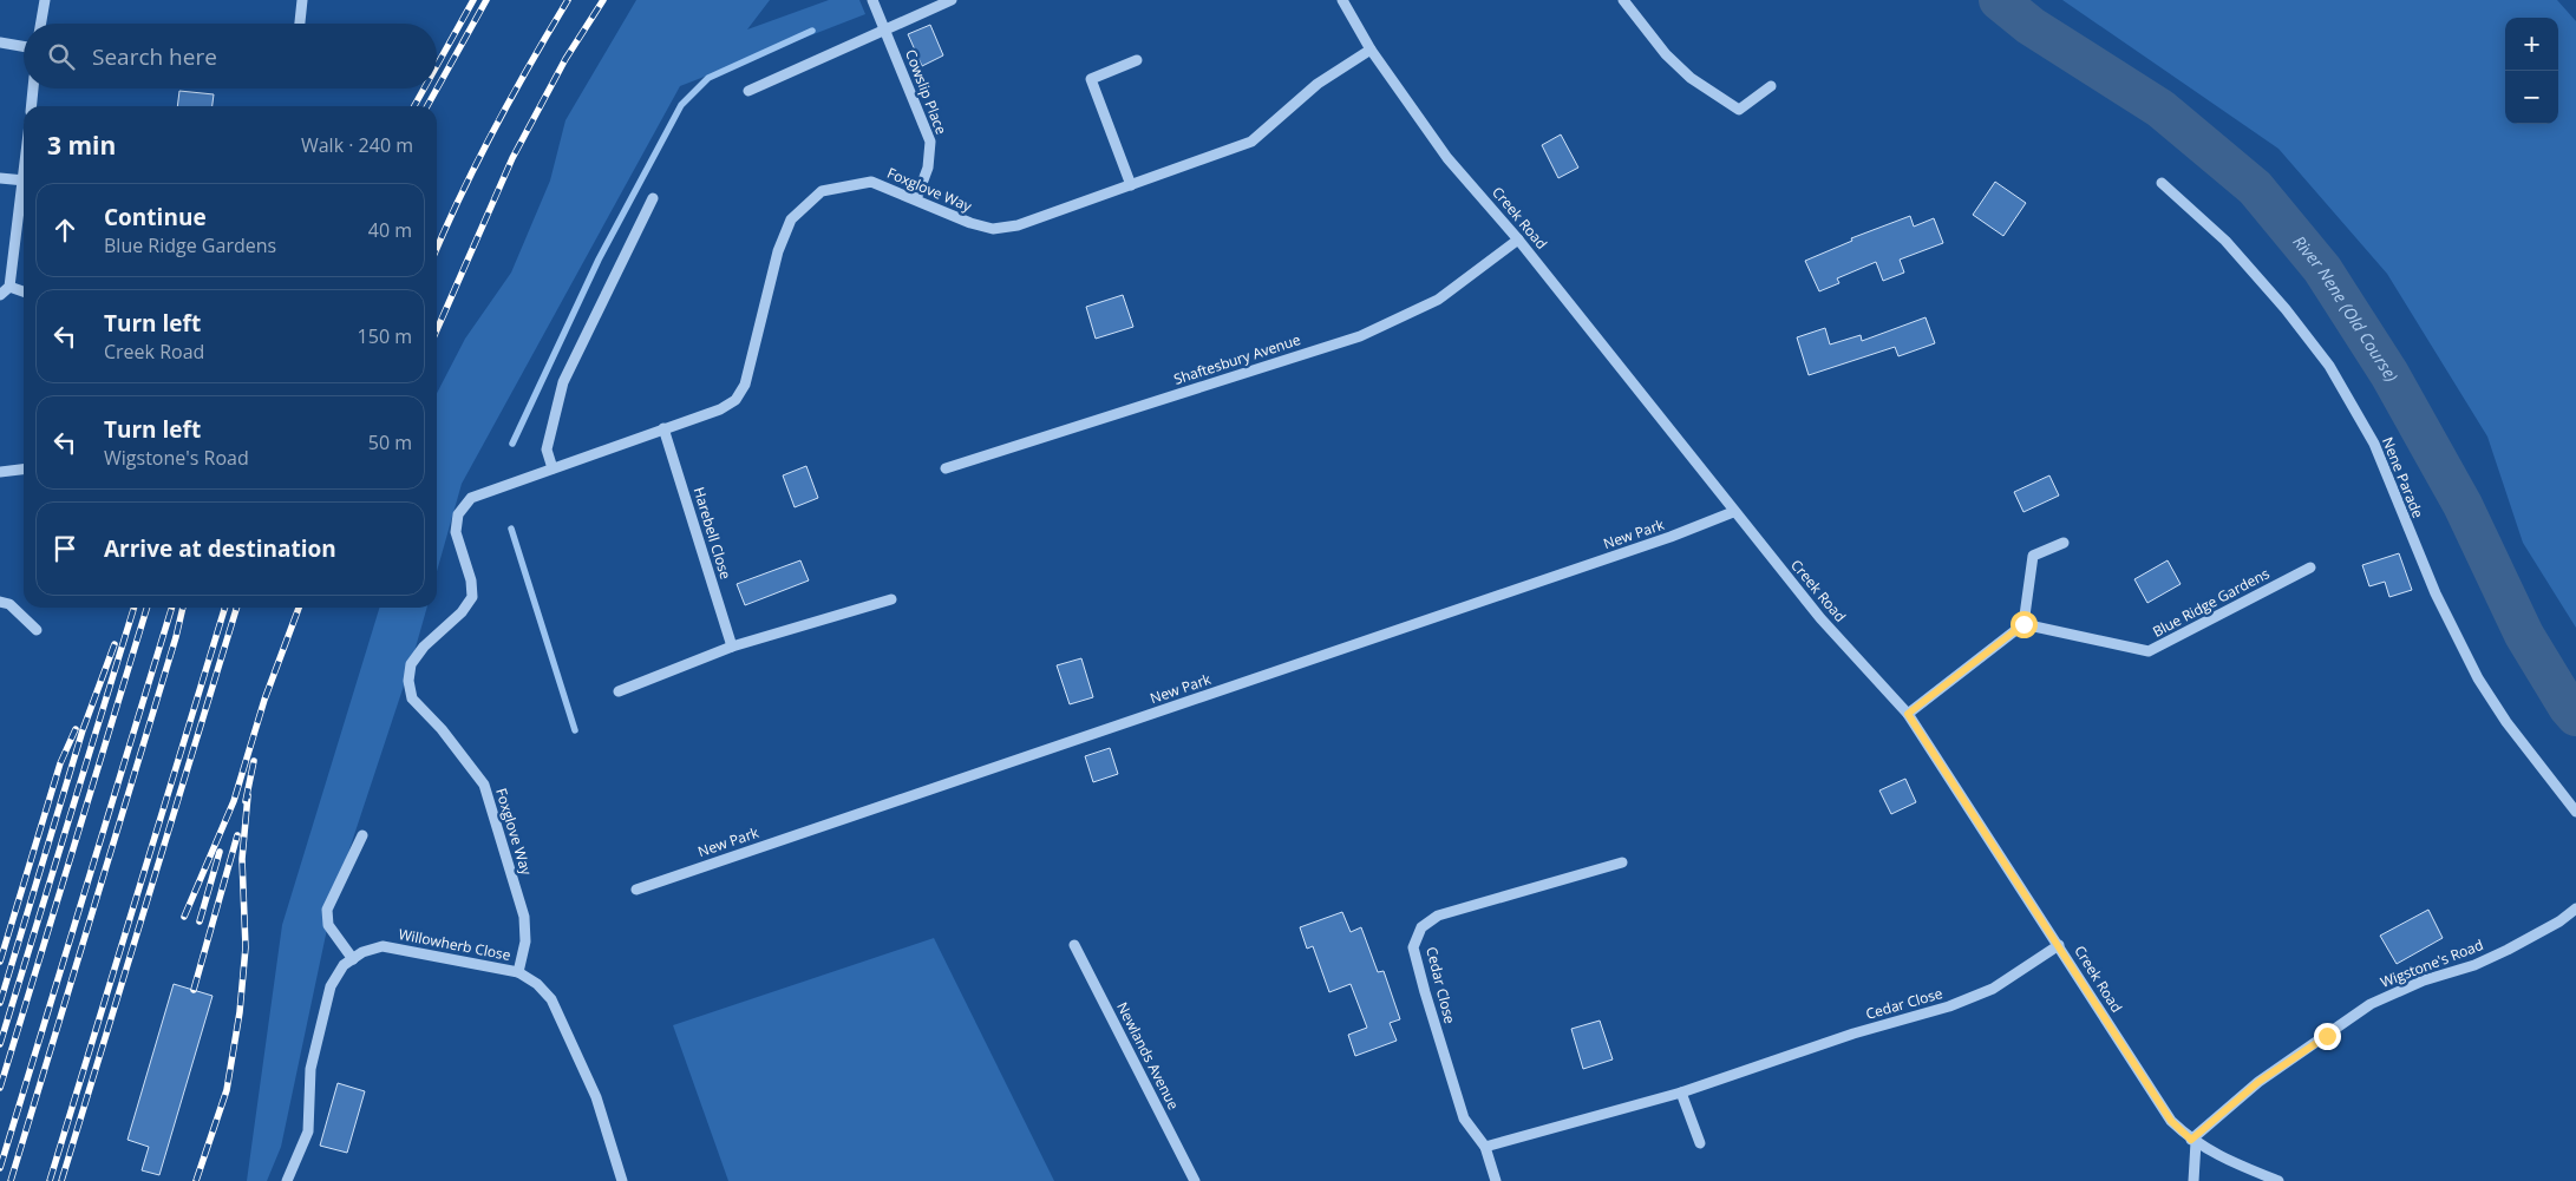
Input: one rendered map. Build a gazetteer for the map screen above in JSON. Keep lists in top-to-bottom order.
{
  "streets": {
    "street": [
      "Cowslip Place",
      "Foxglove Way",
      "Creek Road",
      "Shaftesbury Avenue",
      "Nene Parade",
      "Harebell Close",
      "New Park",
      "Blue Ridge Gardens",
      "Willowherb Close",
      "Wigstone's Road",
      "Cedar Close",
      "Newlands Avenue"
    ]
  },
  "crossings": [
    ["Cowslip Place", "Foxglove Way"],
    ["Foxglove Way", "Creek Road"],
    ["Foxglove Way", "Harebell Close"],
    ["Foxglove Way", "Willowherb Close"],
    ["Creek Road", "Shaftesbury Avenue"],
    ["Creek Road", "New Park"],
    ["Creek Road", "Wigstone's Road"],
    ["Creek Road", "Cedar Close"]
  ],
  "water": ["River Nene (Old Course)"],
  "page": {
    "map_buttons": ["+", "−"],
    "search": "Search here",
    "heading": ["3 min", "Walk · 240 m"],
    "list": [
      ["Continue", "Blue Ridge Gardens", "40 m"],
      ["Turn left", "Creek Road", "150 m"],
      ["Turn left", "Wigstone's Road", "50 m"],
      "Arrive at destination"
    ]
  }
}
